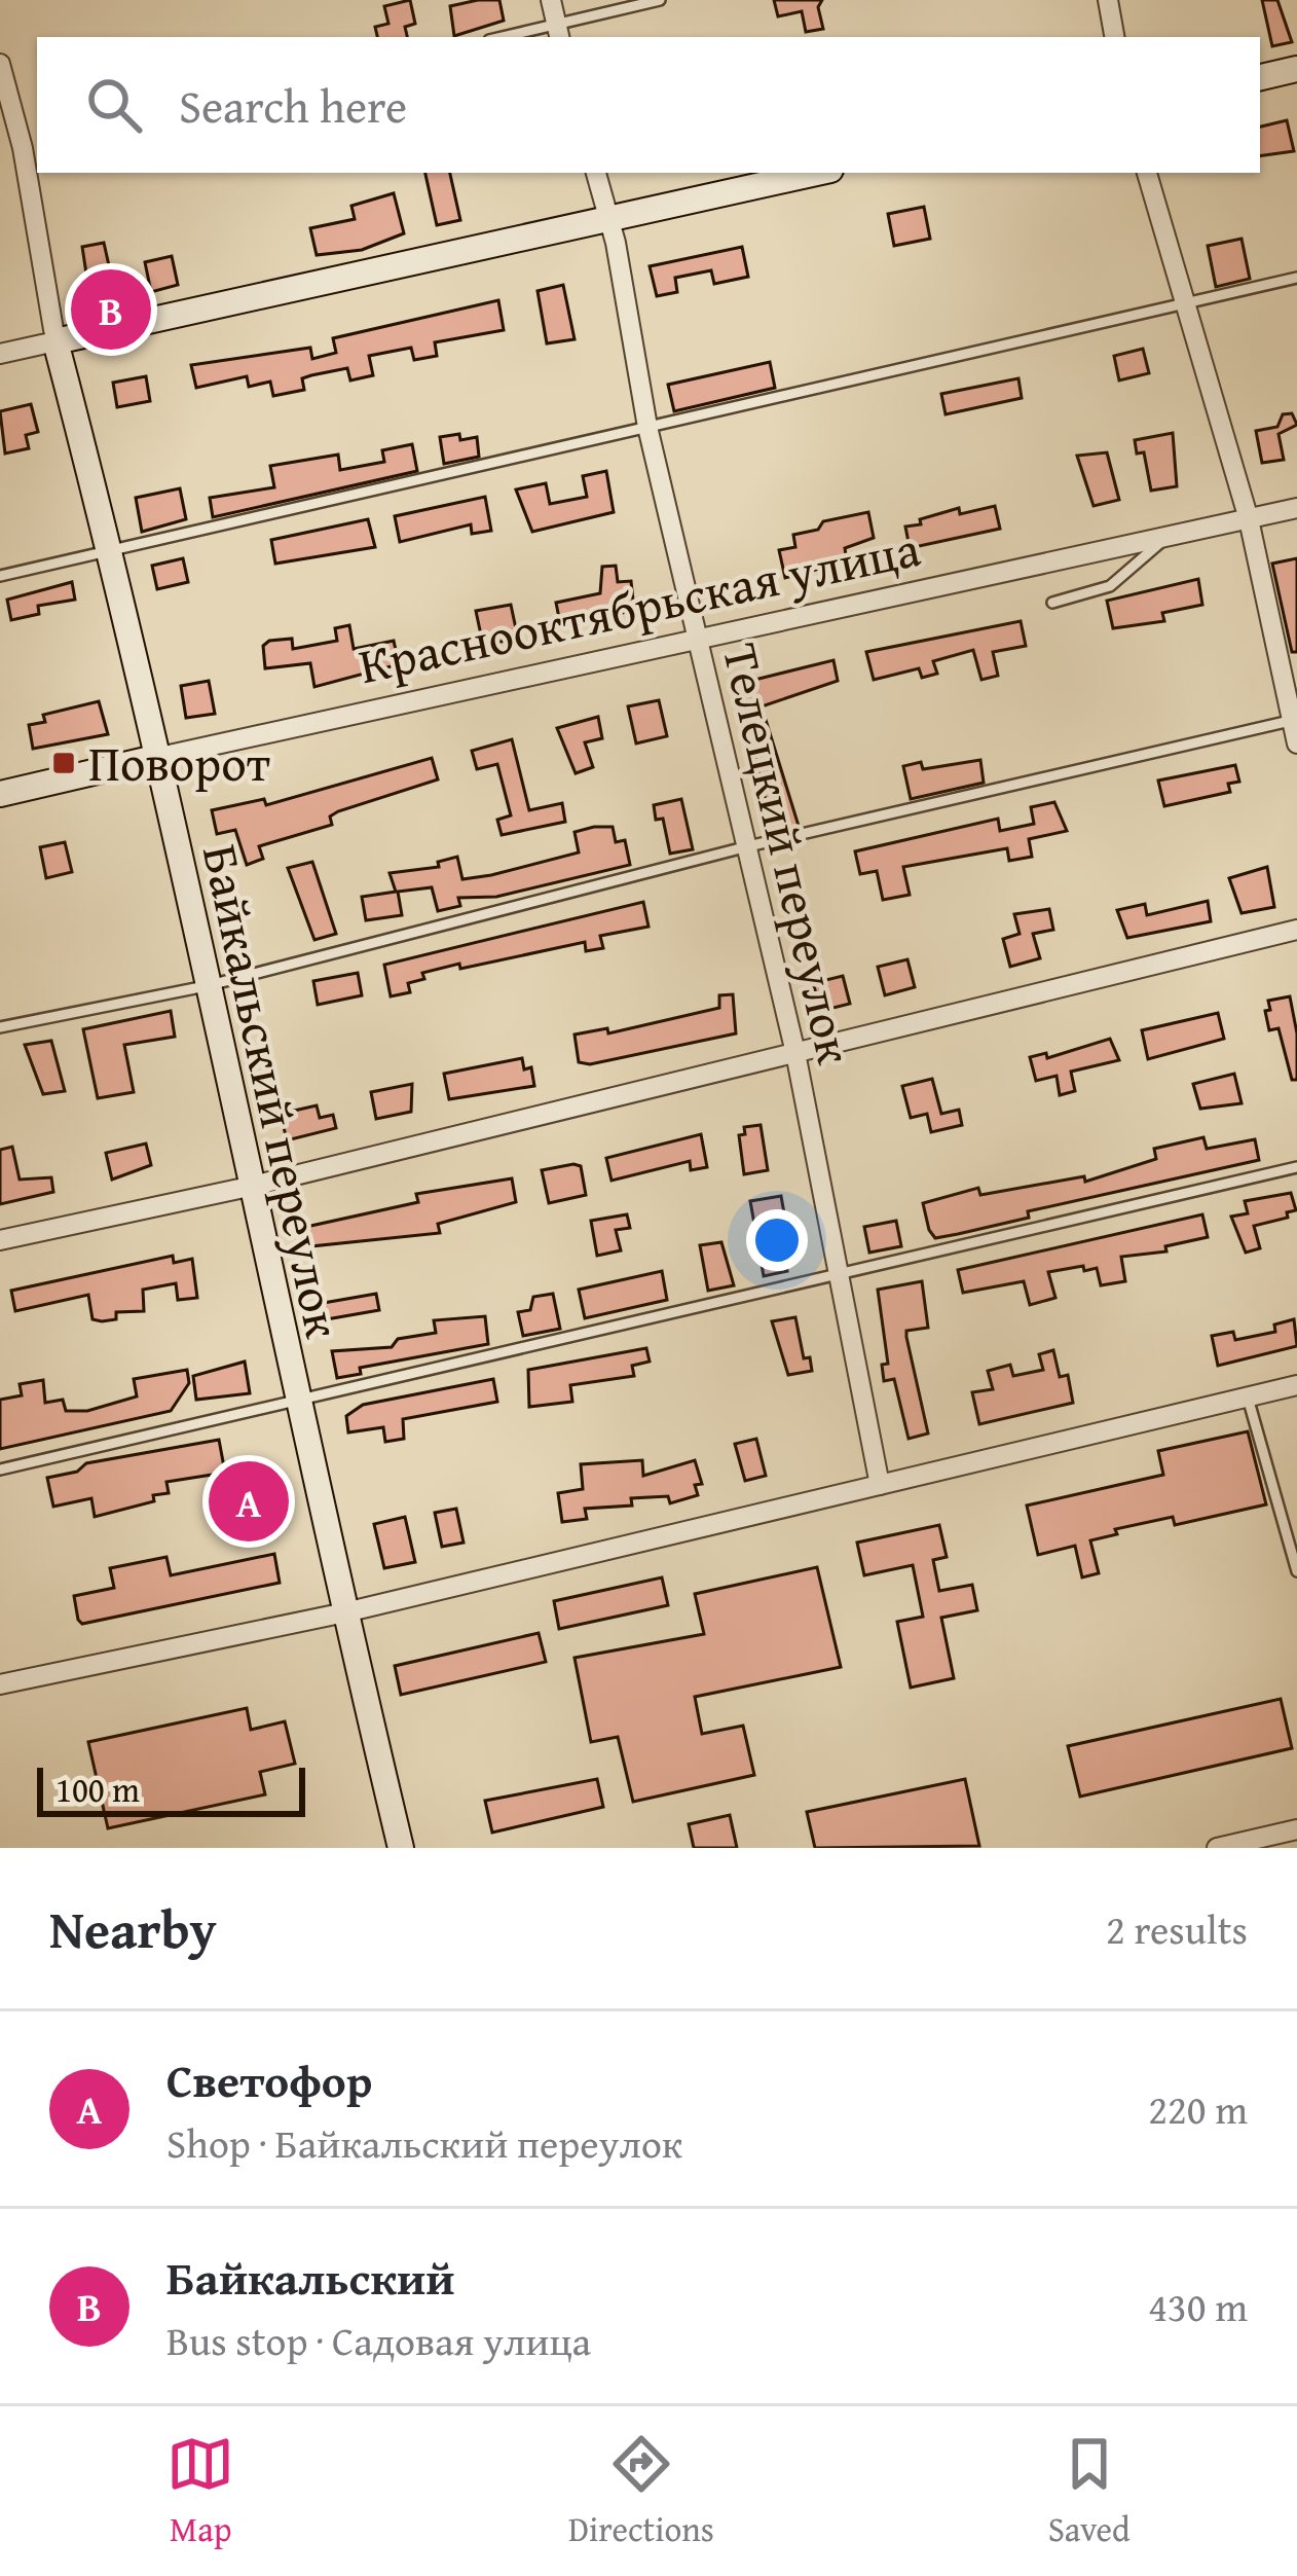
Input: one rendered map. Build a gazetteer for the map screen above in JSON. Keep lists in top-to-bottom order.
{
  "streets": {
    "main road": ["Краснооктябрьская улица", "Байкальский переулок"],
    "street": ["Телецкий переулок"]
  },
  "crossings": [
    ["Краснооктябрьская улица", "Телецкий переулок"],
    ["Краснооктябрьская улица", "Байкальский переулок"]
  ],
  "places": {
    "transit": ["Поворот"]
  },
  "scale_bar": "100 m",
  "page": {
    "search": "Search here",
    "pins": ["B", "A"],
    "scale": "100 m",
    "heading": ["Nearby", "2 results"],
    "list": [
      {
        "mark": "A",
        "name": "Светофор",
        "note": "Shop · Байкальский переулок",
        "value": "220 m"
      },
      {
        "mark": "B",
        "name": "Байкальский",
        "note": "Bus stop · Садовая улица",
        "value": "430 m"
      }
    ],
    "nav": ["Map", "Directions", "Saved"]
  }
}
